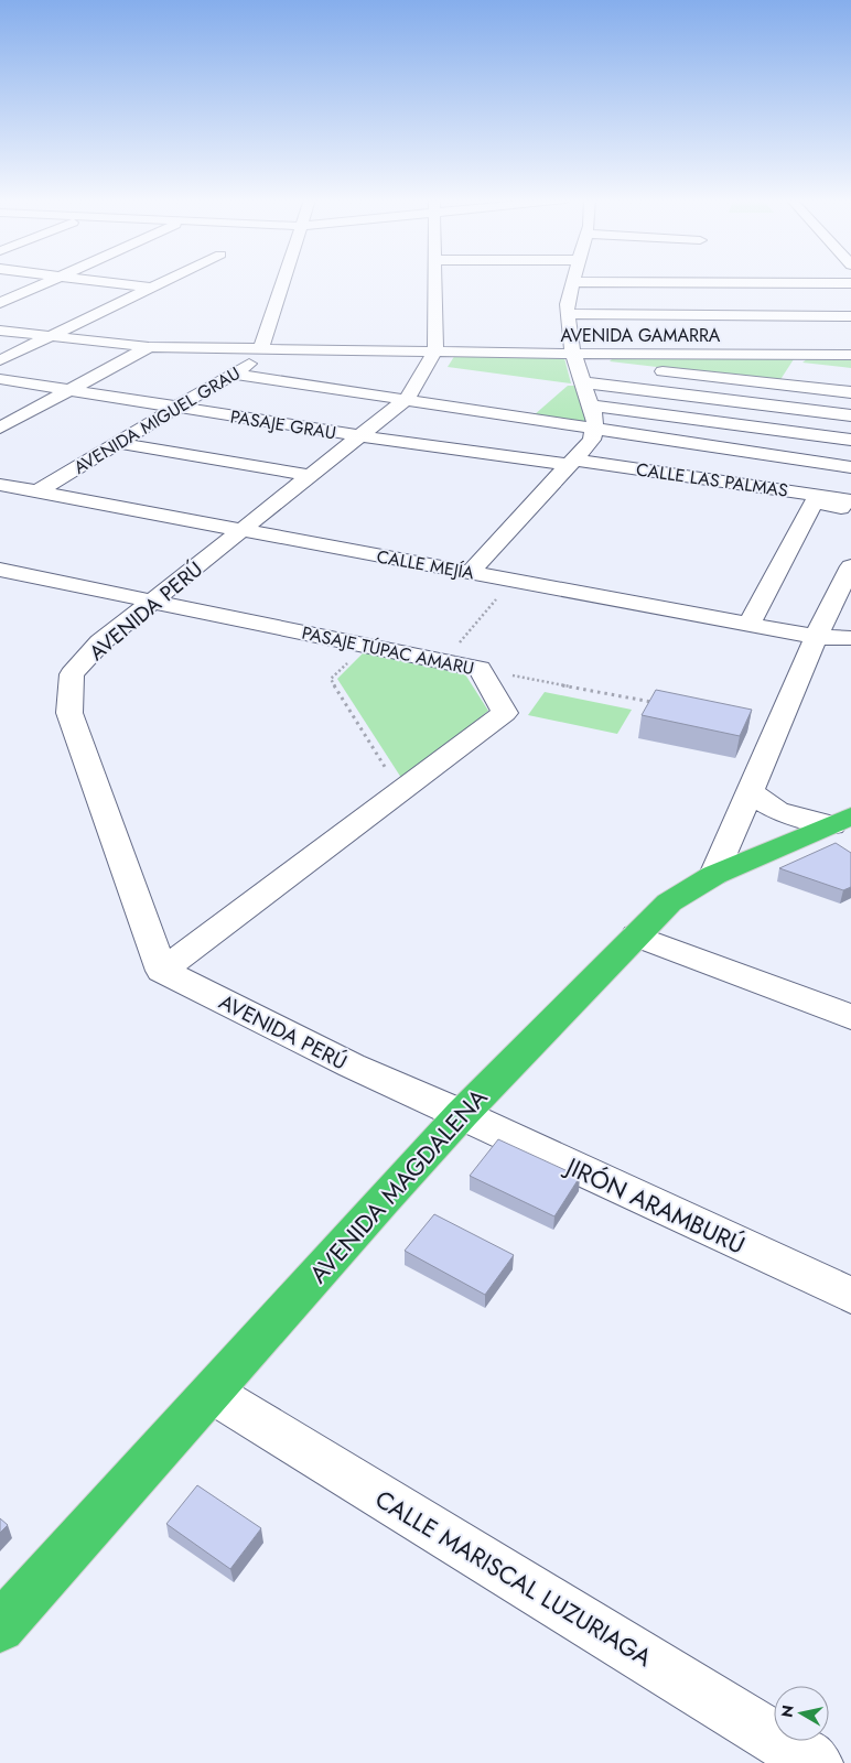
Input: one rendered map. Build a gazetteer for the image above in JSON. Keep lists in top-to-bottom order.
{
  "streets": {
    "highway": ["AVENIDA MAGDALENA"],
    "street": [
      "AVENIDA GAMARRA",
      "AVENIDA MIGUEL GRAU",
      "PASAJE GRAU",
      "CALLE LAS PALMAS",
      "CALLE MEJÍA",
      "AVENIDA PERÚ",
      "PASAJE TÚPAC AMARU",
      "JIRÓN ARAMBURÚ",
      "CALLE MARISCAL LUZURIAGA"
    ]
  },
  "crossings": [
    ["AVENIDA GAMARRA", "AVENIDA MIGUEL GRAU"],
    ["AVENIDA GAMARRA", "AVENIDA PERÚ"],
    ["AVENIDA MIGUEL GRAU", "PASAJE GRAU"],
    ["AVENIDA MIGUEL GRAU", "CALLE MEJÍA"],
    ["PASAJE GRAU", "CALLE LAS PALMAS"],
    ["PASAJE GRAU", "AVENIDA PERÚ"],
    ["CALLE MEJÍA", "AVENIDA PERÚ"],
    ["AVENIDA PERÚ", "PASAJE TÚPAC AMARU"],
    ["AVENIDA PERÚ", "AVENIDA MAGDALENA"],
    ["AVENIDA PERÚ", "JIRÓN ARAMBURÚ"],
    ["AVENIDA MAGDALENA", "JIRÓN ARAMBURÚ"],
    ["AVENIDA MAGDALENA", "CALLE MARISCAL LUZURIAGA"]
  ],
  "north": "left"
}
